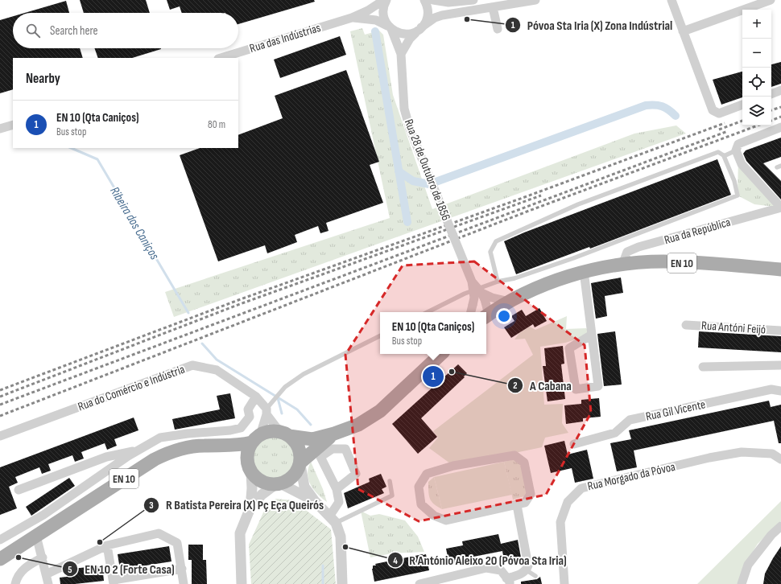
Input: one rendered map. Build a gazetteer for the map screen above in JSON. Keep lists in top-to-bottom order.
{
  "streets": {
    "main road": ["EN 10"],
    "street": [
      "Rua das Indústrias",
      "Rua 28 de Outubro de 1856",
      "Rua da República",
      "Rua Antóni Feijó",
      "Rua do Comércio e Indústria",
      "Rua Gil Vicente",
      "Rua Morgado da Póvoa"
    ]
  },
  "crossings": [
    ["Rua das Indústrias", "Rua 28 de Outubro de 1856"],
    ["Rua 28 de Outubro de 1856", "EN 10"],
    ["Rua da República", "EN 10"]
  ],
  "water": ["Ribeira dos Caniços"],
  "places": [
    "Póvoa Sta Iria (X) Zona Indústrial",
    "A Cabana",
    "R Batista Pereira (X) Pç Eça Queirós",
    "R António Aleixo 20 (Póvoa Sta Iria)",
    "EN 10 2 (Forte Casa)"
  ],
  "page": {
    "map_buttons": ["+", "−"],
    "search": "Search here",
    "heading": "Nearby",
    "list": [
      {
        "mark": "1",
        "name": "EN 10 (Qta Caniços)",
        "note": "Bus stop",
        "value": "80 m"
      }
    ],
    "popup": ["EN 10 (Qta Caniços)", "Bus stop"],
    "pins": "1"
  }
}
